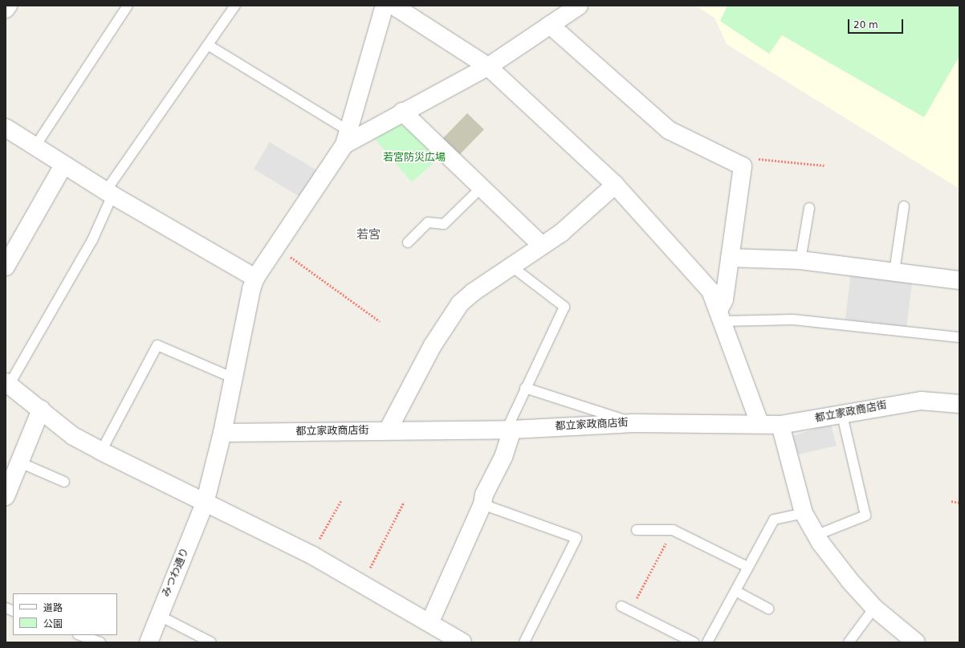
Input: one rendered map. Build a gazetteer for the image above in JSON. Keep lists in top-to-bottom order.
{
  "streets": {
    "street": ["都立家政商店街", "みつわ通り"]
  },
  "crossings": [
    ["都立家政商店街", "みつわ通り"]
  ],
  "districts": ["若宮"],
  "parks": ["若宮防災広場"],
  "legend": ["道路", "公園"],
  "scale_bar": "20 m"
}
